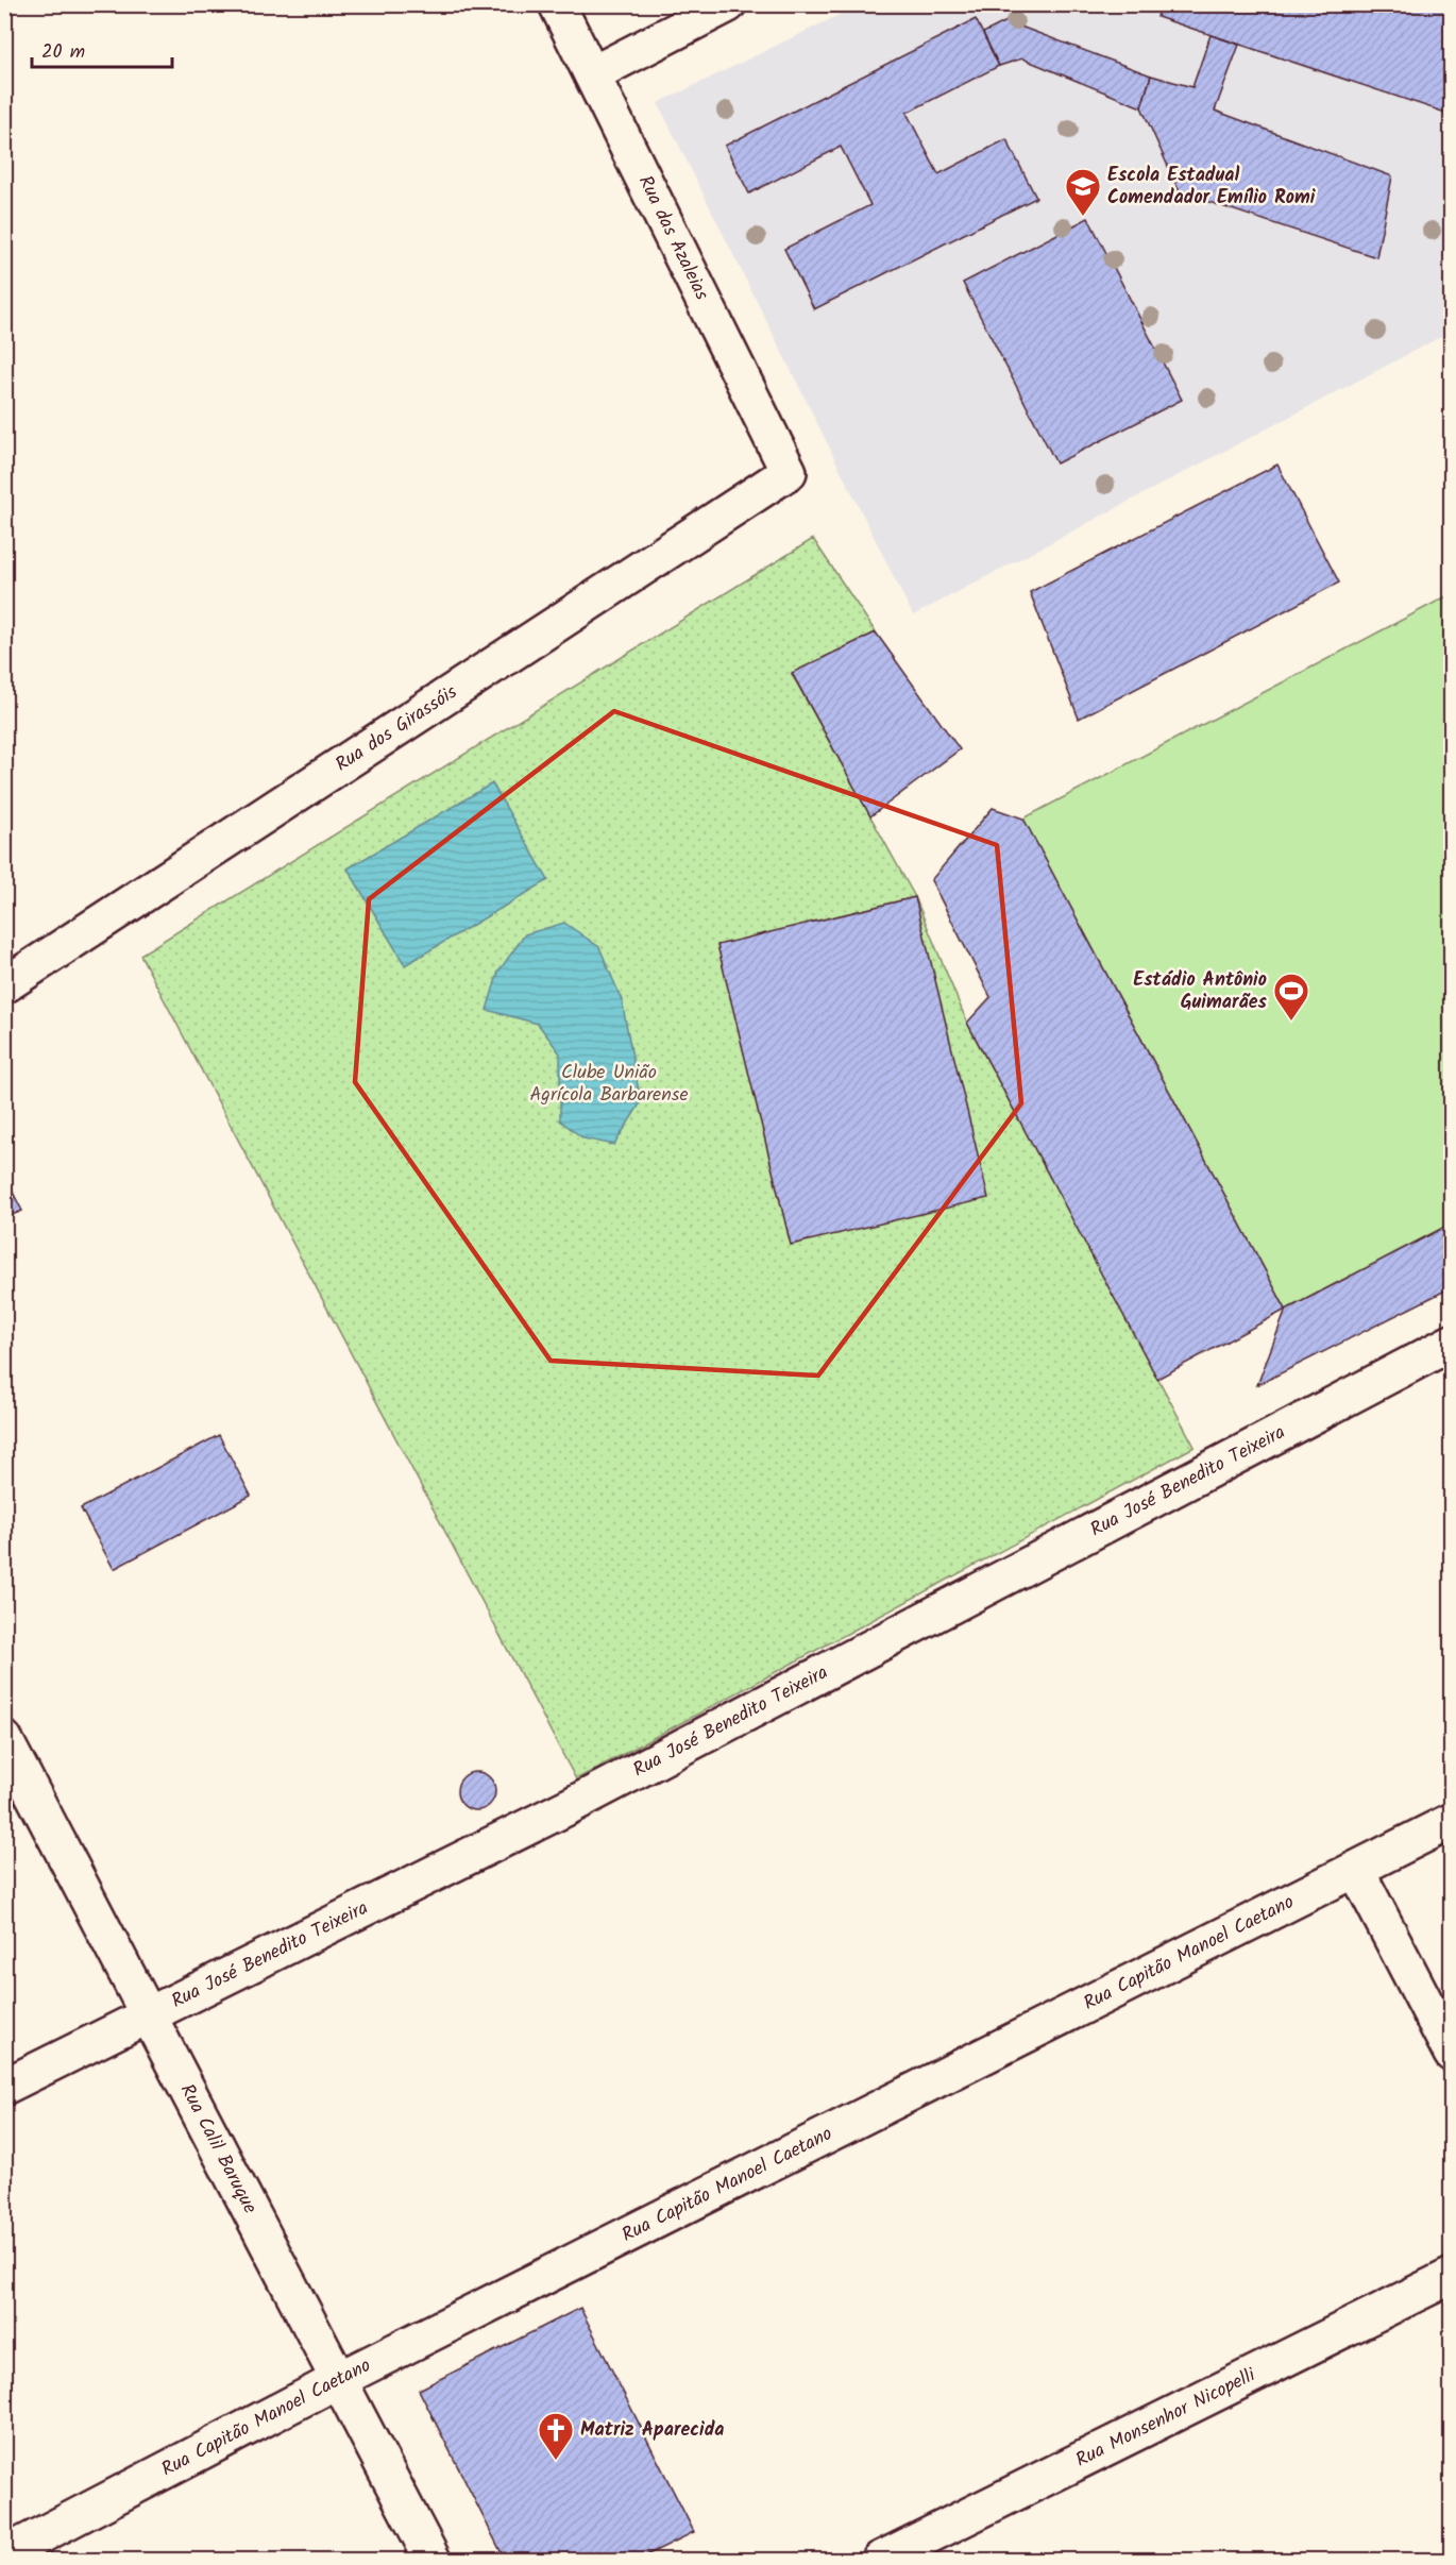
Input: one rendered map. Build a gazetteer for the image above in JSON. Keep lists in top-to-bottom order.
{
  "streets": {
    "street": [
      "Rua das Azaleias",
      "Rua dos Girassóis",
      "Rua José Benedito Teixeira",
      "Rua Capitão Manoel Caetano",
      "Rua Calil Baruque",
      "Rua Monsenhor Nicopelli"
    ]
  },
  "crossings": [
    ["Rua das Azaleias", "Rua dos Girassóis"],
    ["Rua José Benedito Teixeira", "Rua Calil Baruque"],
    ["Rua Capitão Manoel Caetano", "Rua Calil Baruque"]
  ],
  "parks": ["Clube União Agrícola Barbarense"],
  "places": {
    "school or university": ["Escola Estadual Comendador Emílio Romi"],
    "sports": ["Estádio Antônio Guimarães"],
    "church": ["Matriz Aparecida"]
  },
  "scale_bar": "20 m"
}
